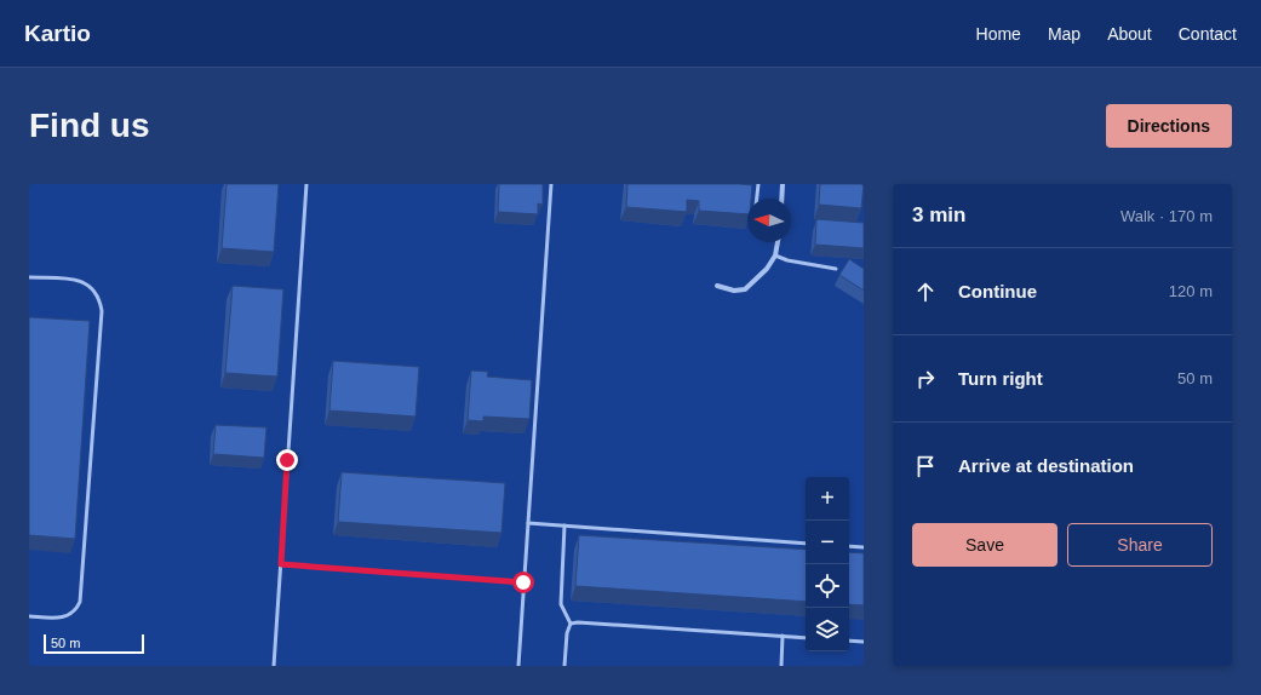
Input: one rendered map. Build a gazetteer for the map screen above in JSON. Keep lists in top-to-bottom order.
{
  "scale_bar": "50 m",
  "north": "left",
  "page": {
    "header": "Kartio",
    "nav": [
      "Home",
      "Map",
      "About",
      "Contact"
    ],
    "buttons": [
      "Directions",
      ["Save", "Share"]
    ],
    "title": "Find us",
    "heading": ["3 min", "Walk · 170 m"],
    "list": [
      ["Continue", "120 m"],
      ["Turn right", "50 m"],
      "Arrive at destination"
    ],
    "map_buttons": ["+", "−"],
    "scale": "50 m"
  }
}
